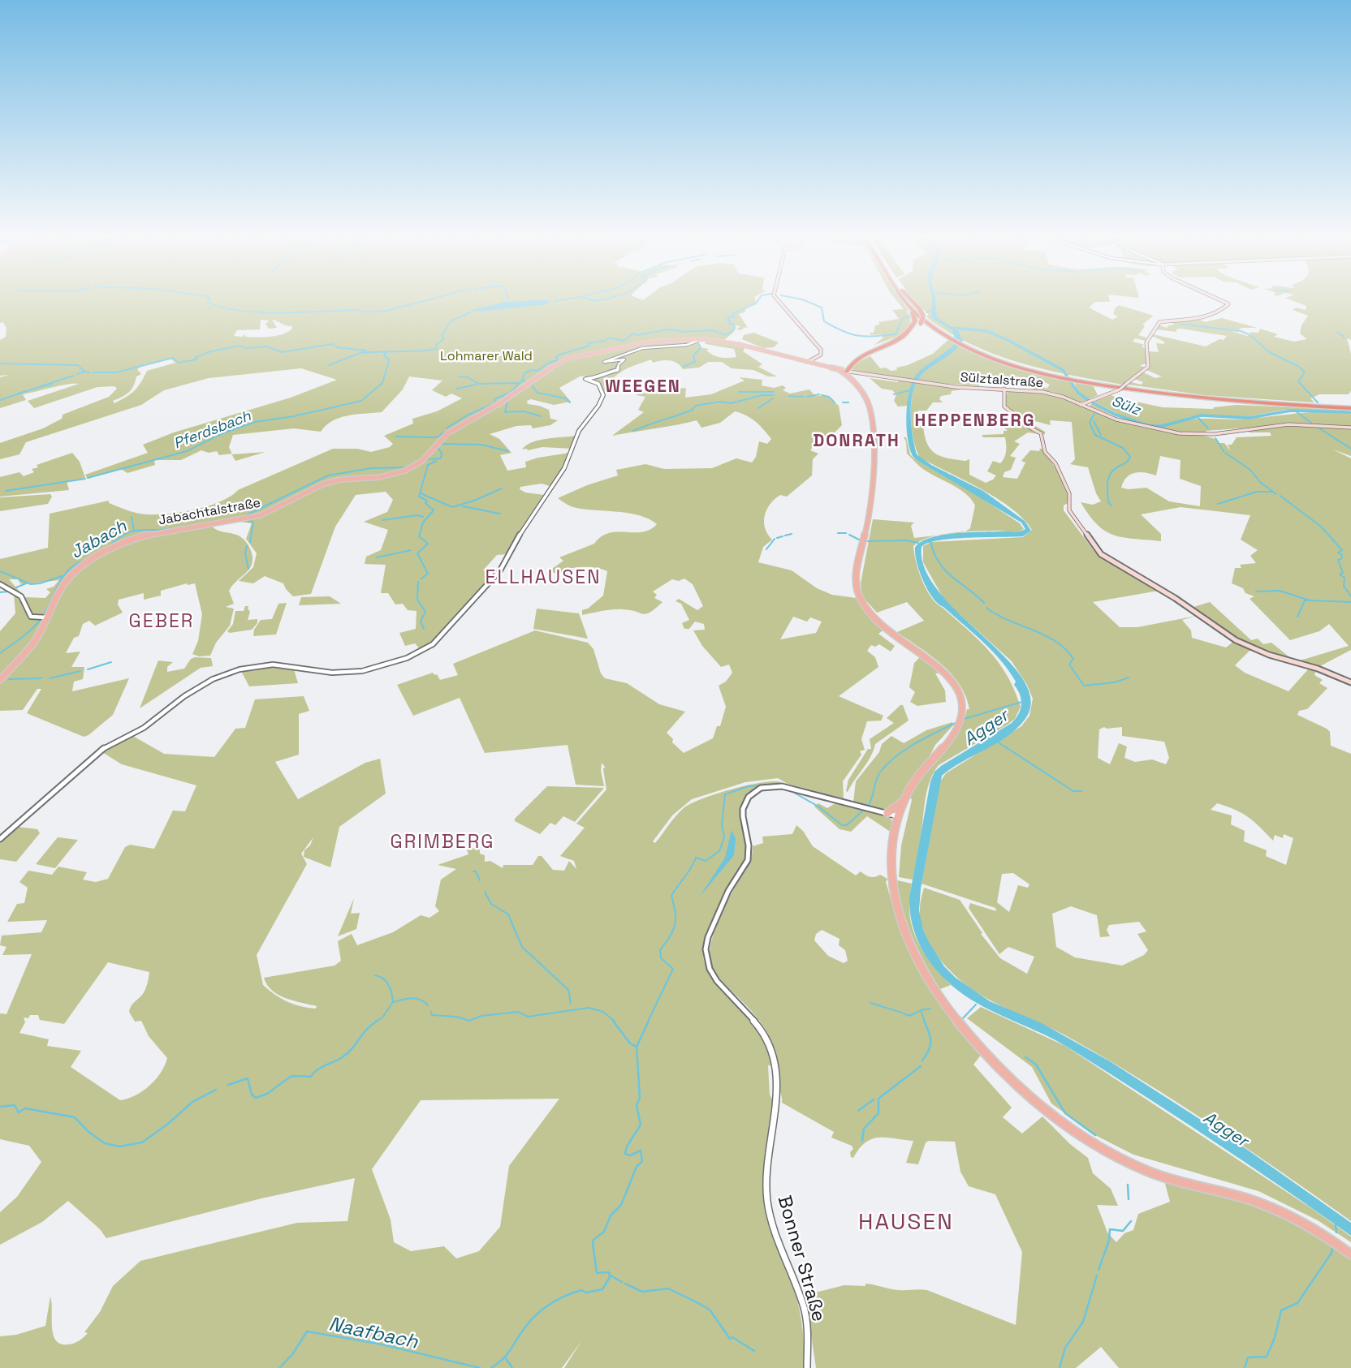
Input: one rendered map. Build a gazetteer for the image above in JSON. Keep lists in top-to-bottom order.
{
  "streets": {
    "main road": ["Sülztalstraße", "Jabachtalstraße"],
    "street": ["Bonner Straße"]
  },
  "districts": [
    "WEEGEN",
    "HEPPENBERG",
    "DONRATH",
    "ELLHAUSEN",
    "GEBER",
    "GRIMBERG",
    "HAUSEN"
  ],
  "water": [
    "Sülz",
    "Pferdsbach",
    "Jabach",
    "Agger",
    "Naafbach"
  ],
  "parks": ["Lohmarer Wald"]
}
